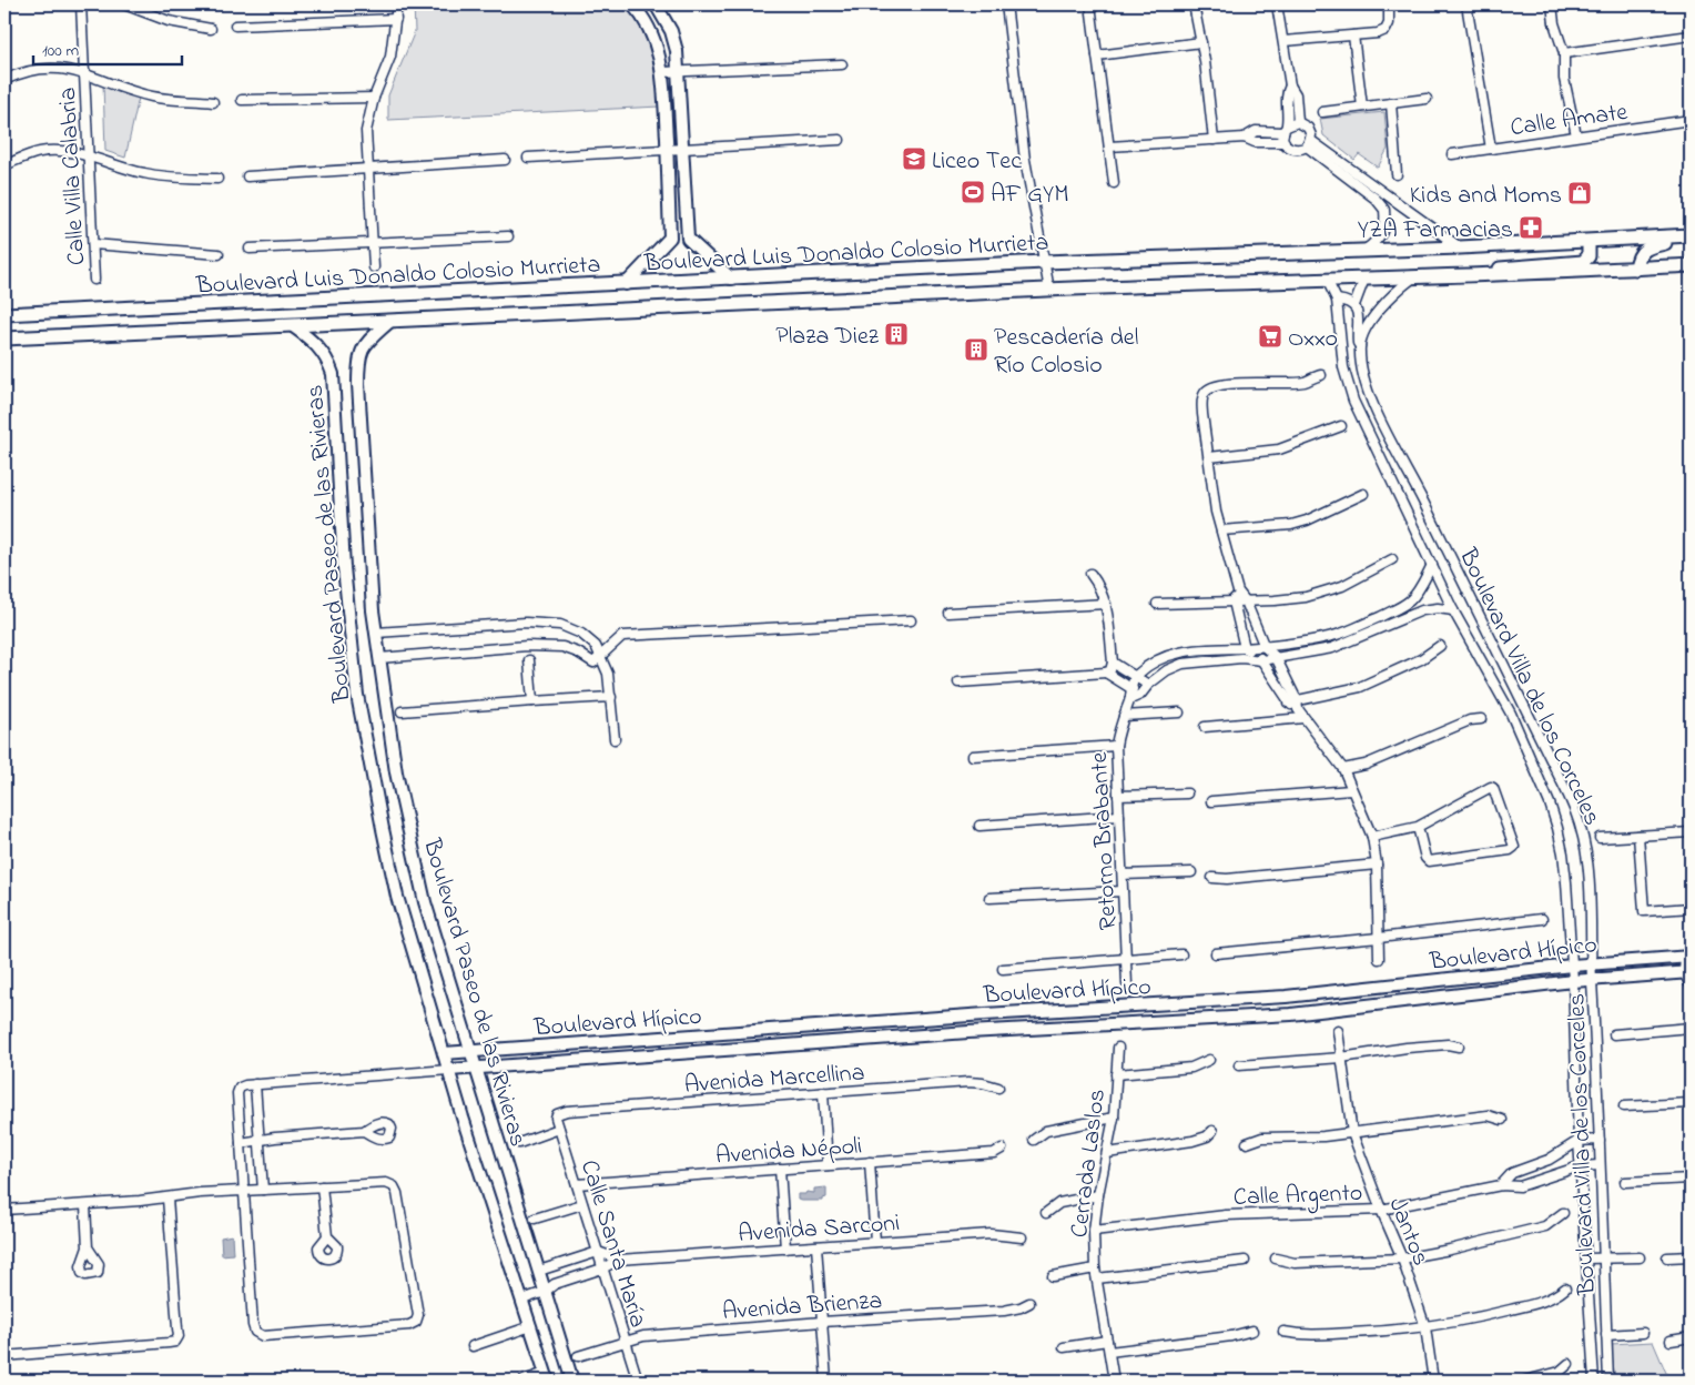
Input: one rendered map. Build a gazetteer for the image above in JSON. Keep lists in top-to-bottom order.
{
  "streets": {
    "main road": ["Boulevard Luis Donaldo Colosio Murrieta"],
    "street": [
      "Calle Amate",
      "Calle Villa Calabria",
      "Boulevard Paseo de las Rivieras",
      "Boulevard Villa de los Corceles",
      "Retorno Brabante",
      "Boulevard Hípico",
      "Avenida Marcellina",
      "Avenida Népoli",
      "Cerrada Laslos",
      "Calle Argento",
      "Avenida Sarconi",
      "Jantos",
      "Calle Santa María",
      "Avenida Brienza"
    ]
  },
  "crossings": [
    ["Boulevard Luis Donaldo Colosio Murrieta", "Boulevard Paseo de las Rivieras"],
    ["Boulevard Luis Donaldo Colosio Murrieta", "Boulevard Villa de los Corceles"],
    ["Boulevard Paseo de las Rivieras", "Boulevard Hípico"],
    ["Boulevard Paseo de las Rivieras", "Avenida Sarconi"],
    ["Boulevard Villa de los Corceles", "Boulevard Hípico"],
    ["Boulevard Villa de los Corceles", "Calle Argento"],
    ["Avenida Marcellina", "Calle Santa María"],
    ["Avenida Népoli", "Calle Santa María"],
    ["Cerrada Laslos", "Calle Argento"],
    ["Calle Argento", "Jantos"],
    ["Avenida Sarconi", "Calle Santa María"],
    ["Calle Santa María", "Avenida Brienza"]
  ],
  "places": {
    "school or university": ["Liceo Tec"],
    "sports": ["AF GYM"],
    "shop": ["Kids and Moms"],
    "pharmacy": ["YZA Farmacias"],
    "building": ["Plaza Diez", "Pescadería del Río Colosio"],
    "supermarket": ["Oxxo"]
  },
  "scale_bar": "100 m"
}
